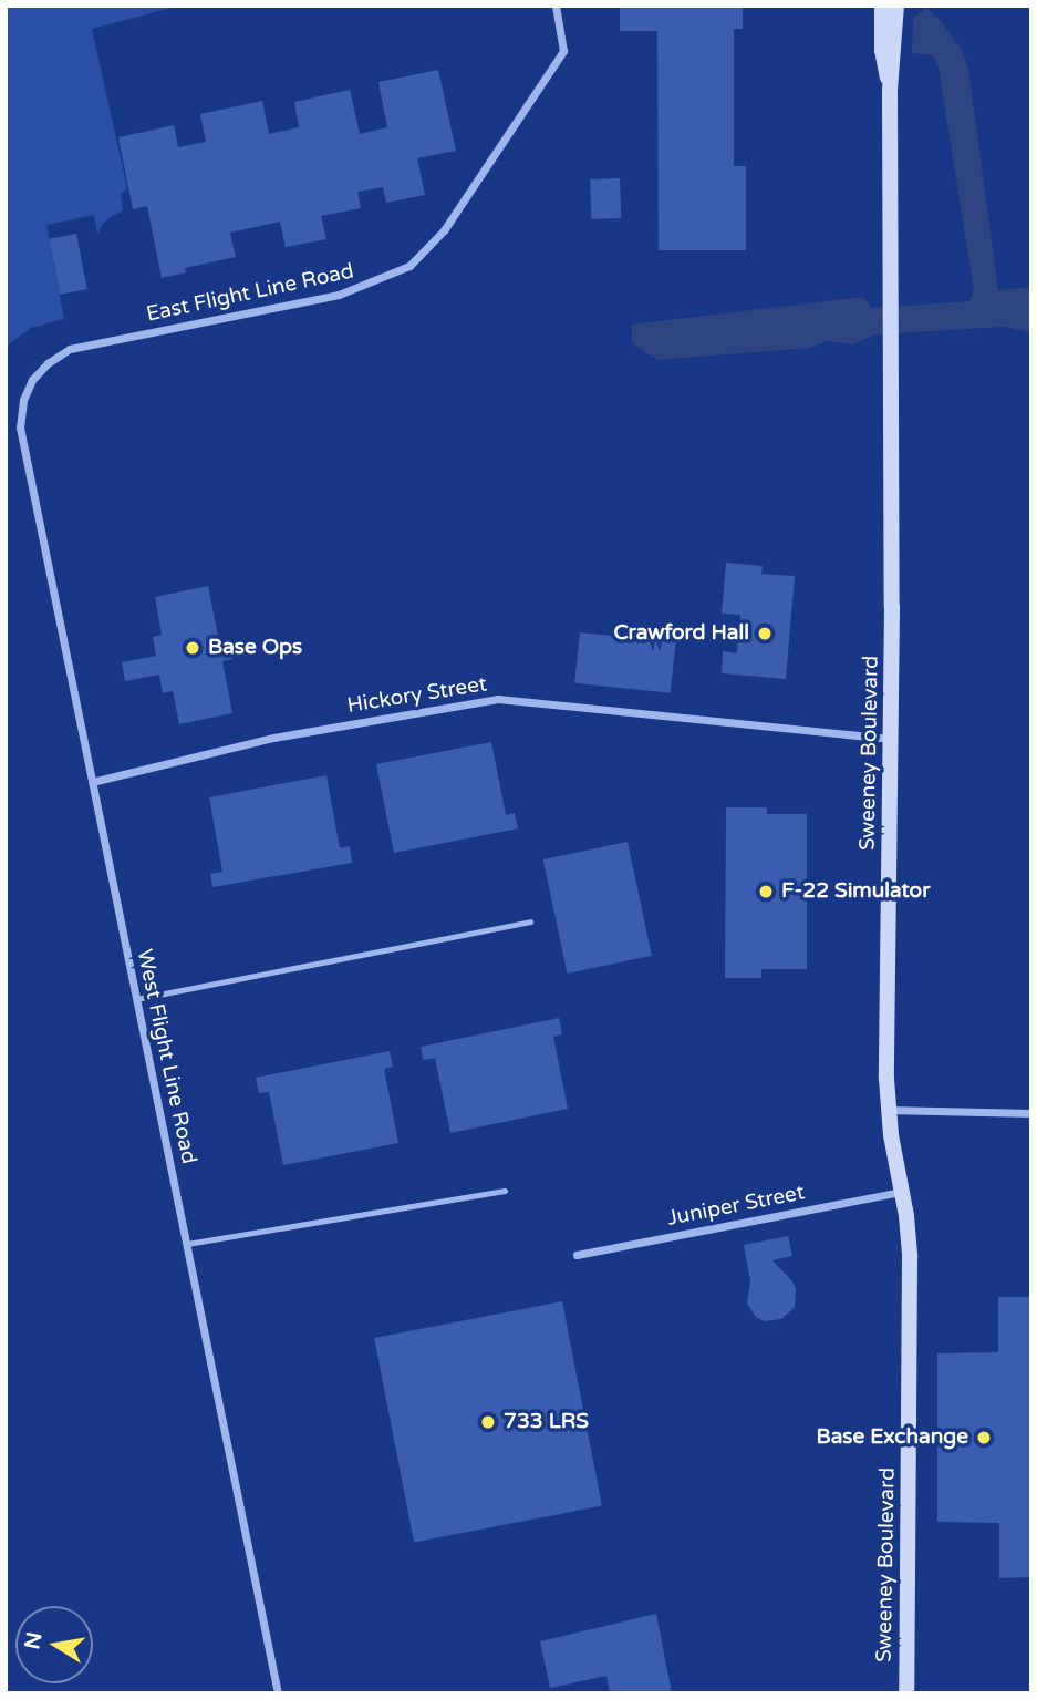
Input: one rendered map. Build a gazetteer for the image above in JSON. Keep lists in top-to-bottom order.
{
  "streets": {
    "main road": ["Sweeney Boulevard"],
    "street": [
      "East Flight Line Road",
      "Hickory Street",
      "West Flight Line Road",
      "Juniper Street"
    ]
  },
  "crossings": [
    ["East Flight Line Road", "West Flight Line Road"],
    ["Hickory Street", "Sweeney Boulevard"],
    ["Hickory Street", "West Flight Line Road"],
    ["Sweeney Boulevard", "Juniper Street"]
  ],
  "places": [
    "Crawford Hall",
    "Base Ops",
    "F-22 Simulator",
    "733 LRS",
    "Base Exchange"
  ],
  "north": "left"
}
